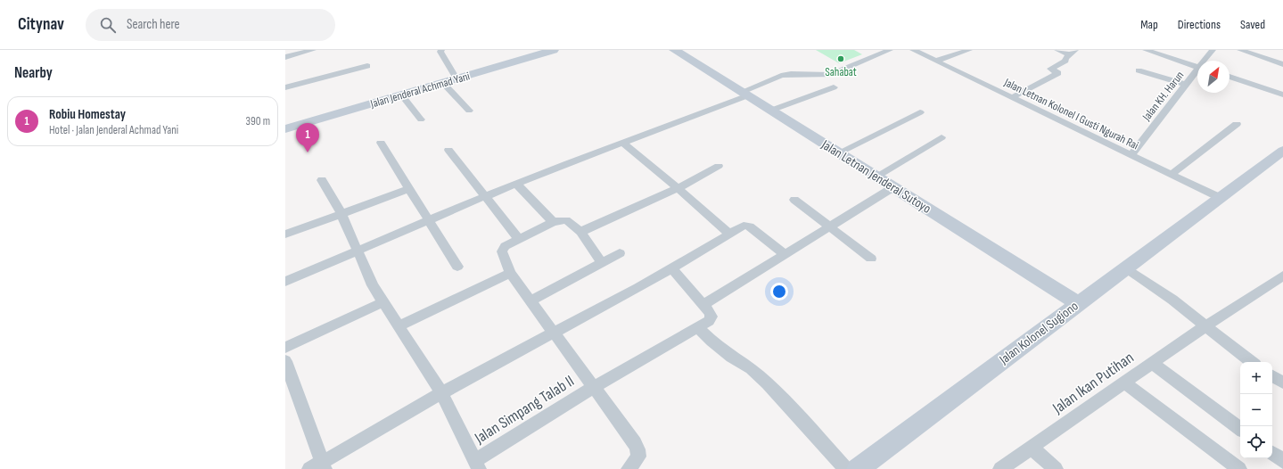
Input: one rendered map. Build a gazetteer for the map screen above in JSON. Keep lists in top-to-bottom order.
{
  "streets": {
    "main road": ["Jalan Jenderal Achmad Yani", "Jalan Letnan Jenderal Sutoyo", "Jalan Kolonel Sugiono"],
    "street": [
      "Jalan KH. Harun",
      "Jalan Letnan Kolonel I Gusti Ngurah Rai",
      "Jalan Ikan Putihan",
      "Jalan Simpang Talab II"
    ]
  },
  "crossings": [
    ["Jalan KH. Harun", "Jalan Letnan Kolonel I Gusti Ngurah Rai"],
    ["Jalan Letnan Kolonel I Gusti Ngurah Rai", "Jalan Kolonel Sugiono"],
    ["Jalan Letnan Jenderal Sutoyo", "Jalan Kolonel Sugiono"]
  ],
  "places": ["Sahabat"],
  "north": "top right",
  "page": {
    "header": "Citynav",
    "search": "Search here",
    "nav": ["Map", "Directions", "Saved"],
    "heading": "Nearby",
    "list": [
      {
        "mark": "1",
        "name": "Robiu Homestay",
        "note": "Hotel · Jalan Jenderal Achmad Yani",
        "value": "390 m"
      }
    ],
    "pins": "1",
    "map_buttons": ["+", "−"]
  }
}
